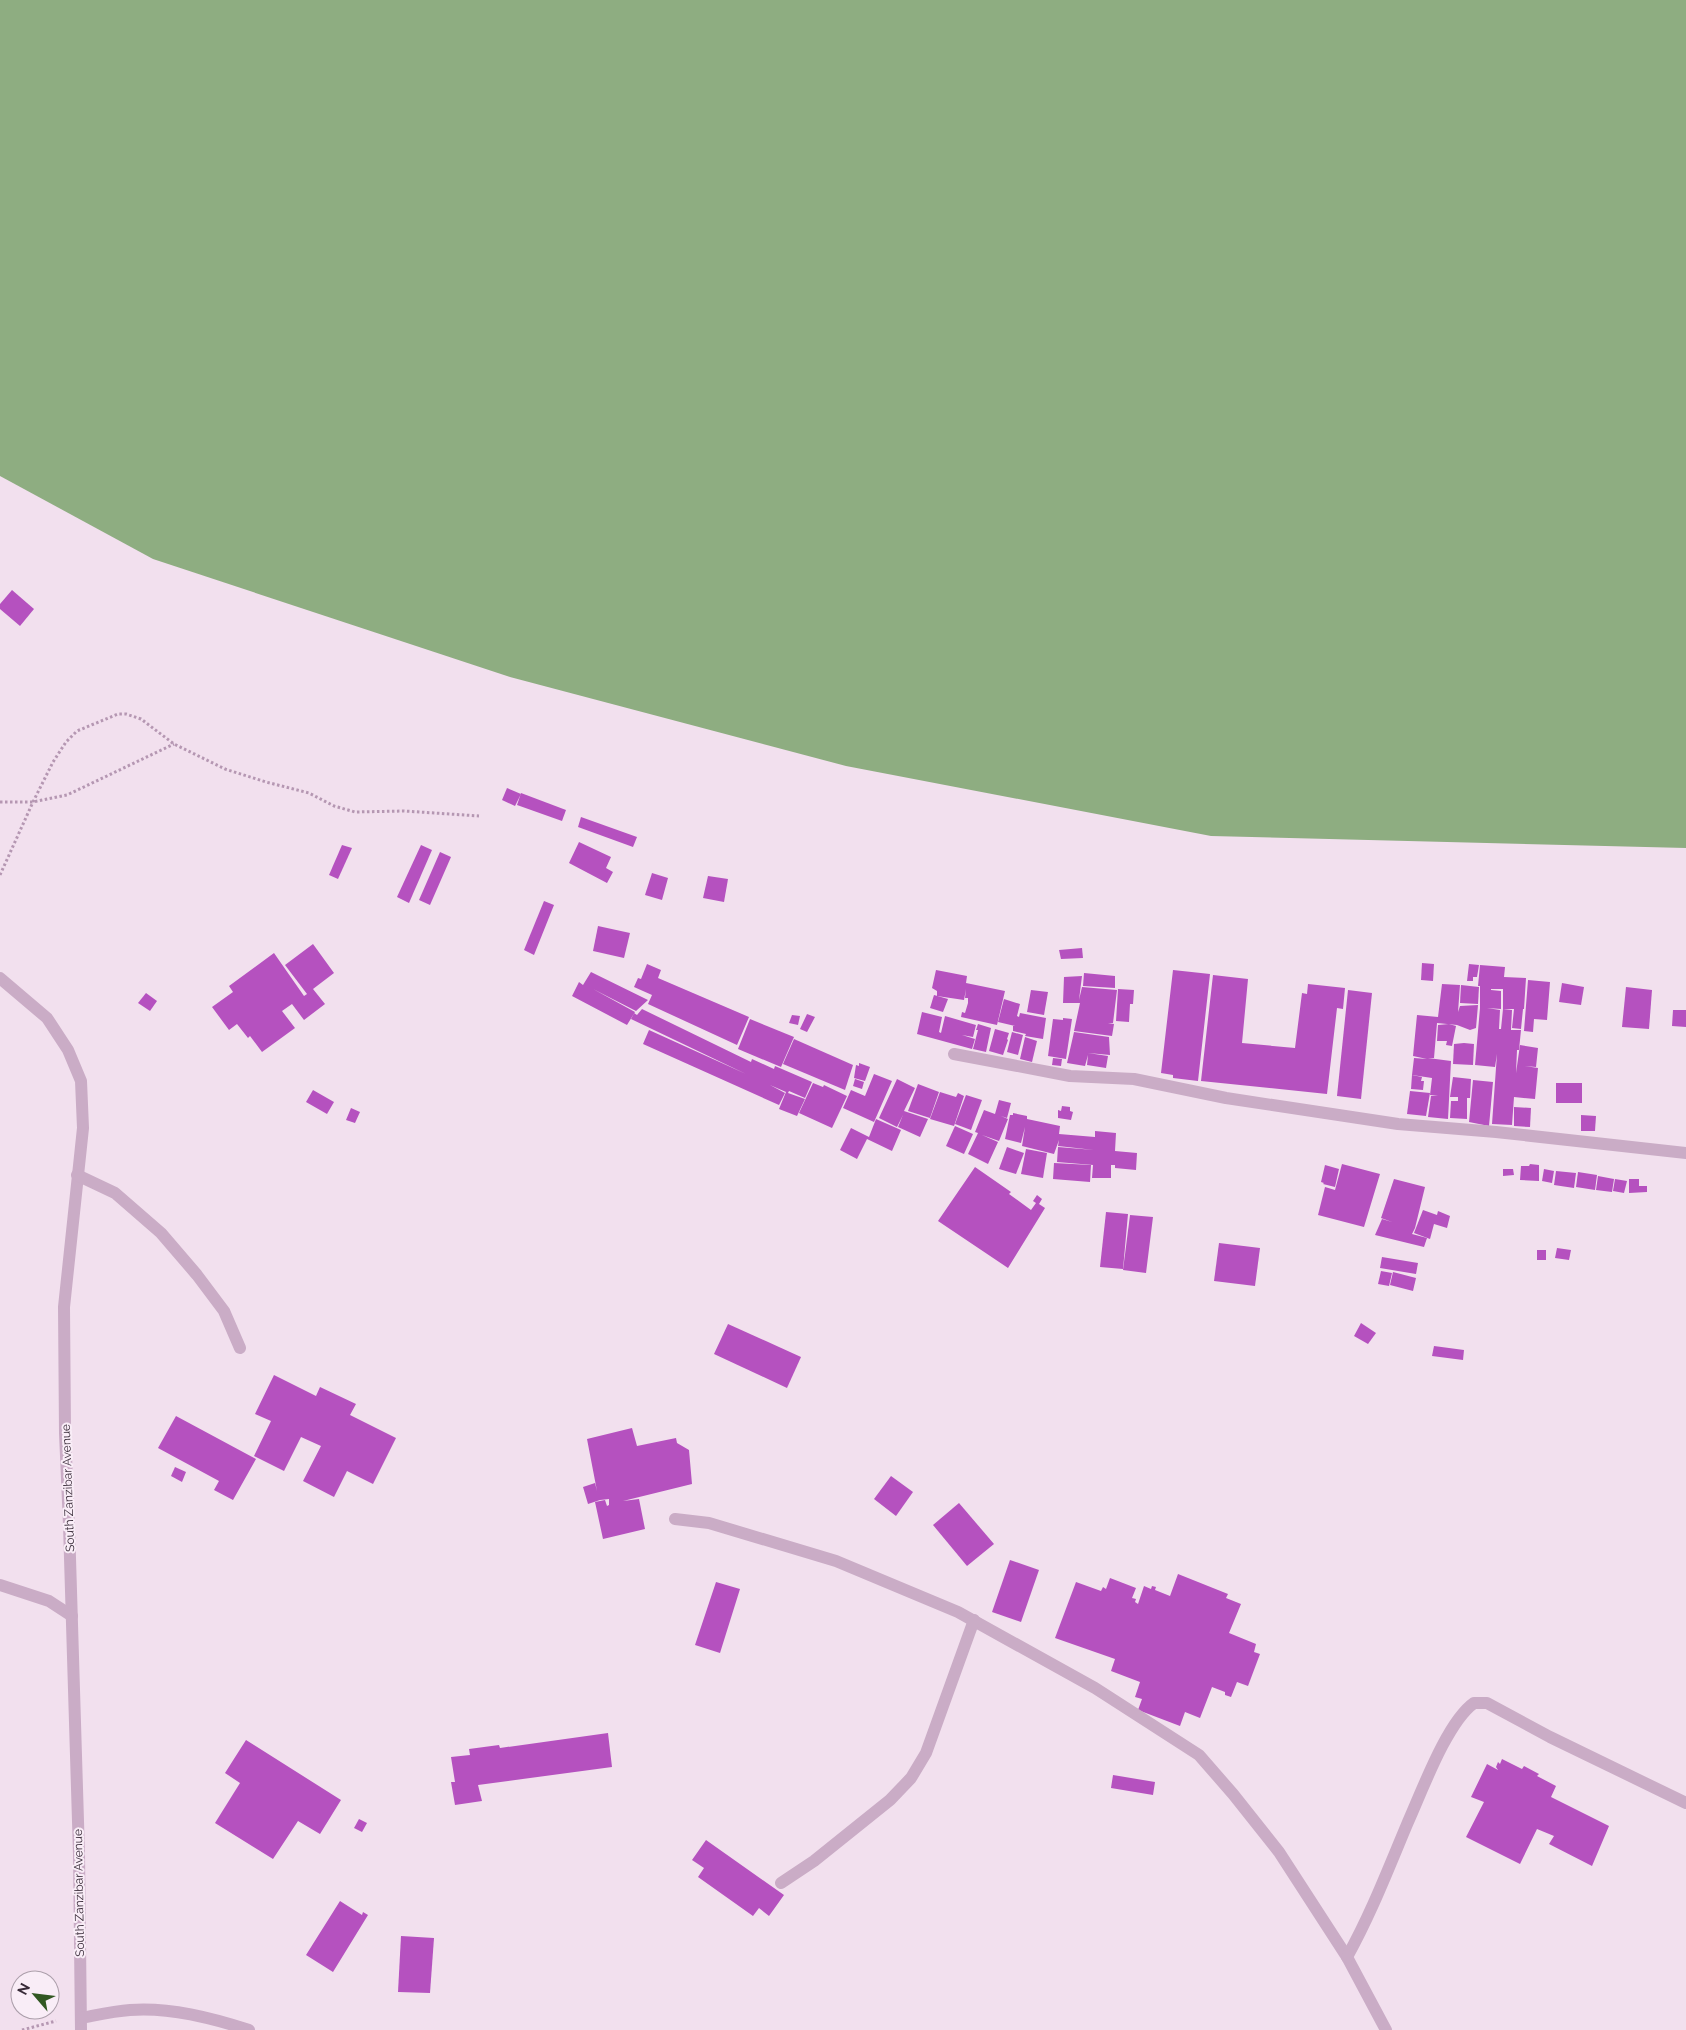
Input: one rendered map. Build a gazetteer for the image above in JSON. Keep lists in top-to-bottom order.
{
  "streets": {
    "street": ["South Zanzibar Avenue"]
  },
  "north": "top left"
}
